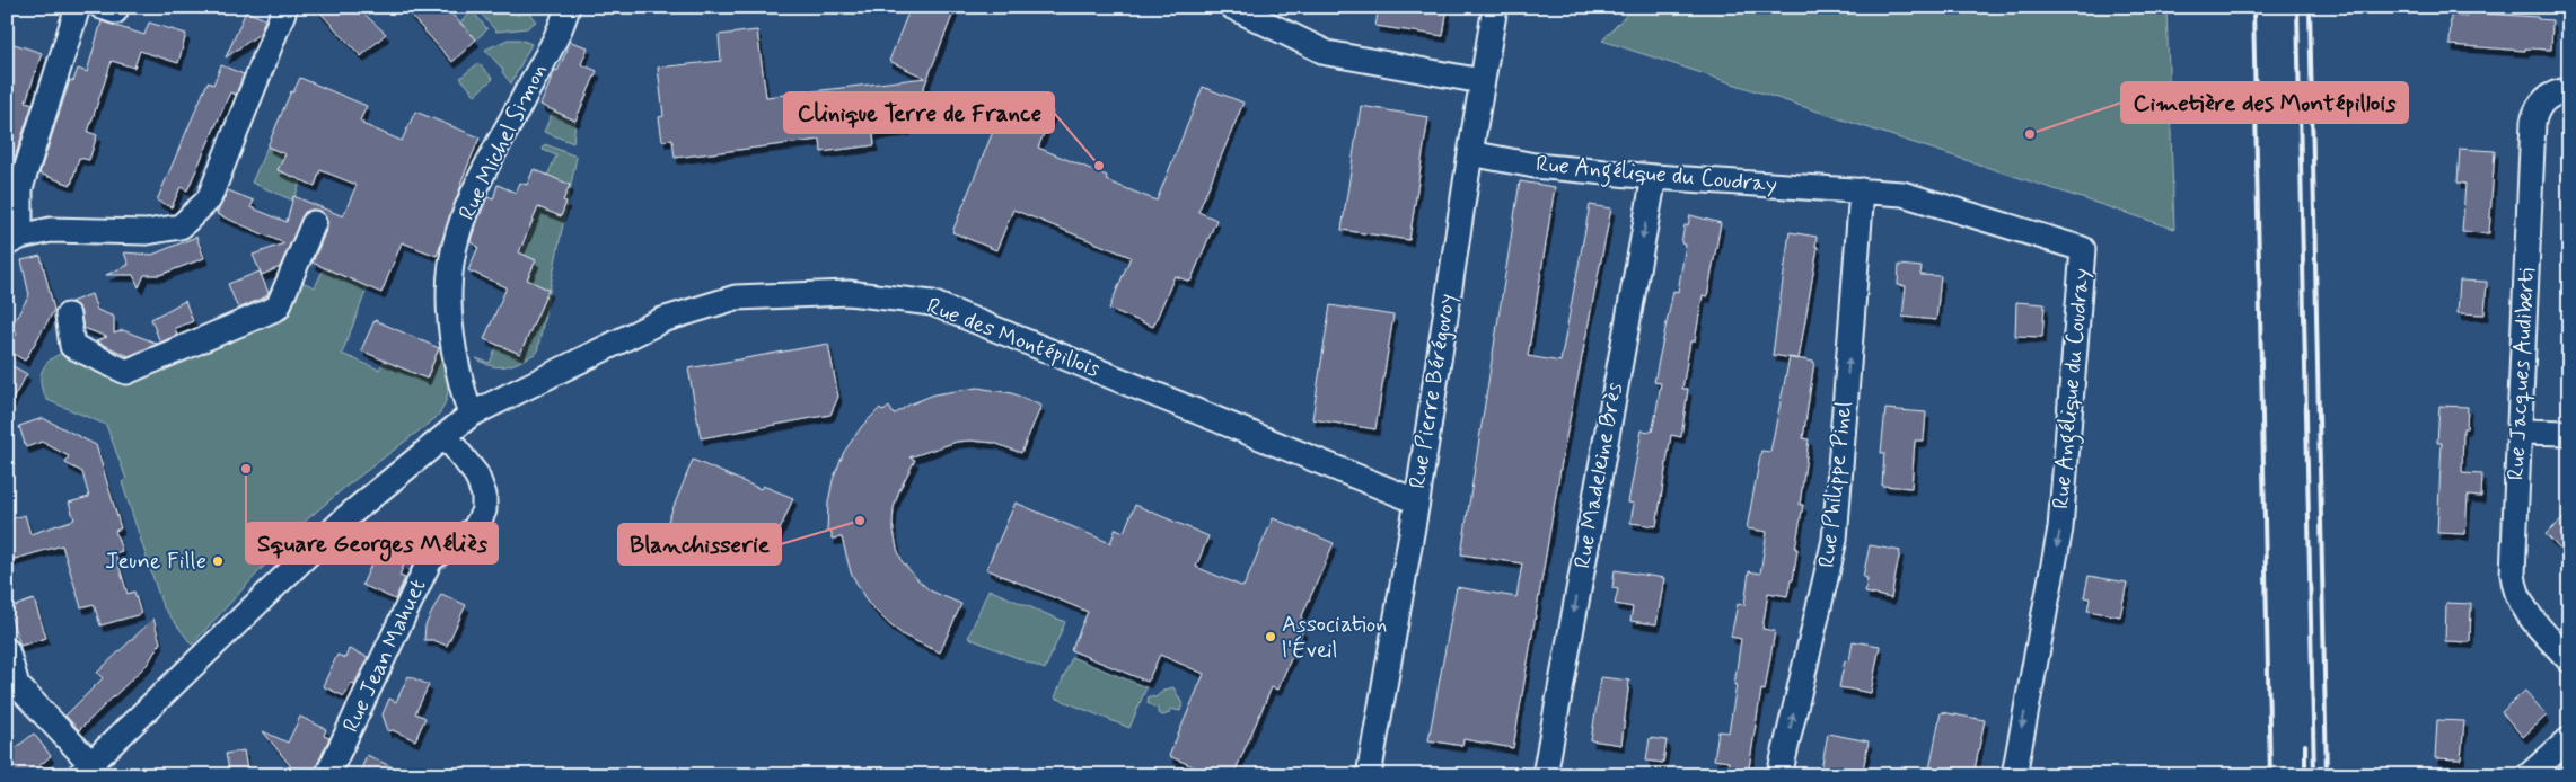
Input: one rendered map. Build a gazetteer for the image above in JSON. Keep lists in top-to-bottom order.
{
  "streets": {
    "street": [
      "Rue Michel Simon",
      "Rue Angélique du Coudray",
      "Rue des Montépillois",
      "Rue Jacques Audiberti",
      "Rue Pierre Bérégovoy",
      "Rue Madeleine Brès",
      "Rue Philippe Pinel",
      "Rue Jean Mahuet"
    ]
  },
  "crossings": [
    ["Rue Michel Simon", "Rue des Montépillois"],
    ["Rue Angélique du Coudray", "Rue Pierre Bérégovoy"],
    ["Rue Angélique du Coudray", "Rue Madeleine Brès"],
    ["Rue Angélique du Coudray", "Rue Philippe Pinel"],
    ["Rue des Montépillois", "Rue Pierre Bérégovoy"],
    ["Rue des Montépillois", "Rue Jean Mahuet"]
  ],
  "one_way": ["Rue Madeleine Brès", "Rue Philippe Pinel"],
  "places": [
    "Cimetière des Montépillois",
    "Clinique Terre de France",
    "Square Georges Méliès",
    "Blanchisserie",
    "Jeune Fille",
    "Association l'Éveil"
  ]
}
